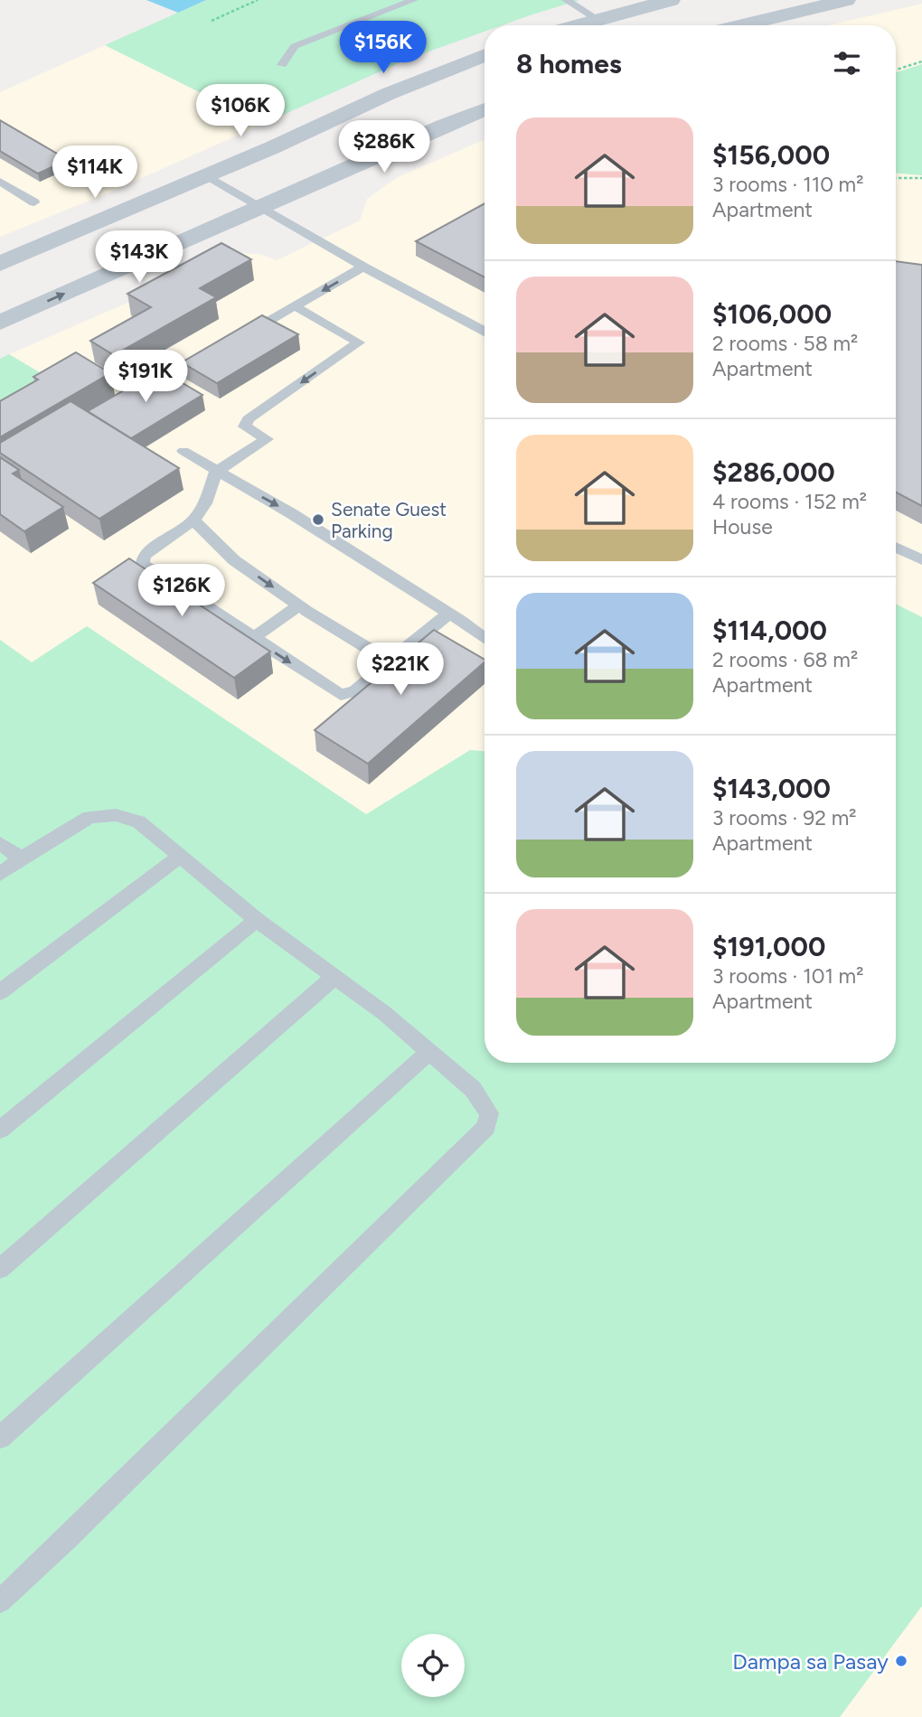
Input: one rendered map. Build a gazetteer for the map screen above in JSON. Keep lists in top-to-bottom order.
{
  "places": ["Senate Guest Parking", "Dampa sa Pasay"],
  "page": {
    "price": [
      "$156K",
      "$106K",
      "$286K",
      "$114K",
      "$143K",
      "$191K",
      "$126K",
      "$221K"
    ],
    "heading": "8 homes",
    "list": [
      {
        "name": "$156,000",
        "note": "3 rooms · 110 m² · Apartment"
      },
      {
        "name": "$106,000",
        "note": "2 rooms · 58 m² · Apartment"
      },
      {
        "name": "$286,000",
        "note": "4 rooms · 152 m² · House"
      },
      {
        "name": "$114,000",
        "note": "2 rooms · 68 m² · Apartment"
      },
      {
        "name": "$143,000",
        "note": "3 rooms · 92 m² · Apartment"
      },
      {
        "name": "$191,000",
        "note": "3 rooms · 101 m² · Apartment"
      }
    ]
  }
}
